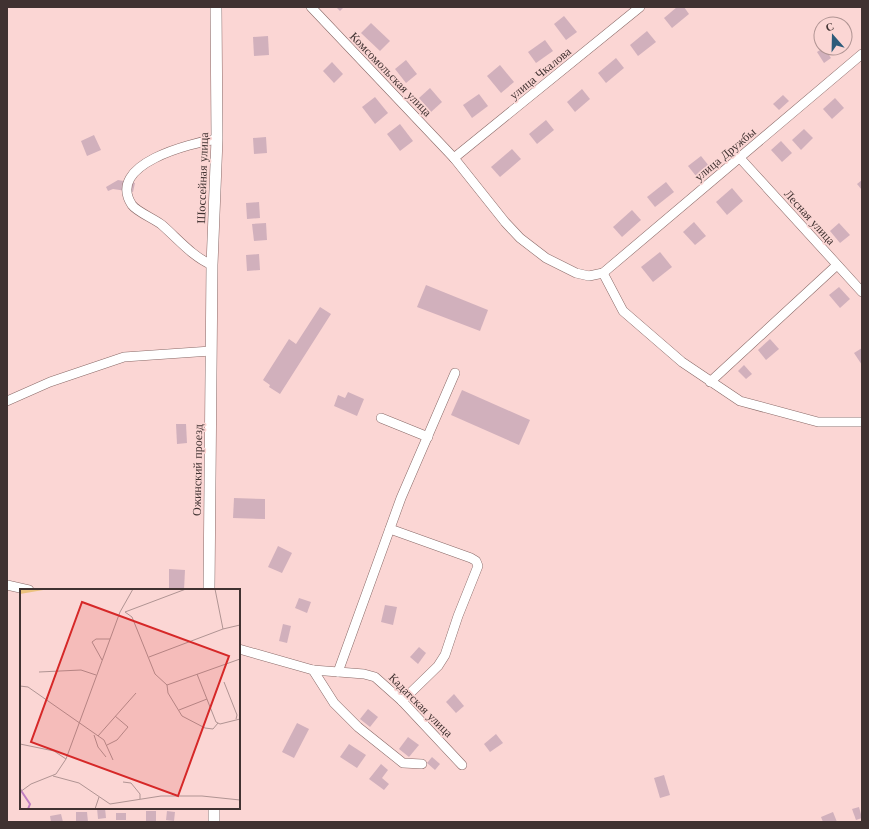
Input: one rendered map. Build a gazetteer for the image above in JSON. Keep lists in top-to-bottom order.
{
  "streets": {
    "main road": ["Шоссейная улица", "Ожинский проезд"],
    "street": [
      "улица Чкалова",
      "Комсомольская улица",
      "улица Дружбы",
      "Лесная улица",
      "Кадатская улица"
    ]
  },
  "crossings": [
    ["улица Чкалова", "Комсомольская улица"],
    ["Комсомольская улица", "улица Дружбы"],
    ["улица Дружбы", "Лесная улица"],
    ["Шоссейная улица", "Ожинский проезд"]
  ],
  "north": "top"
}
